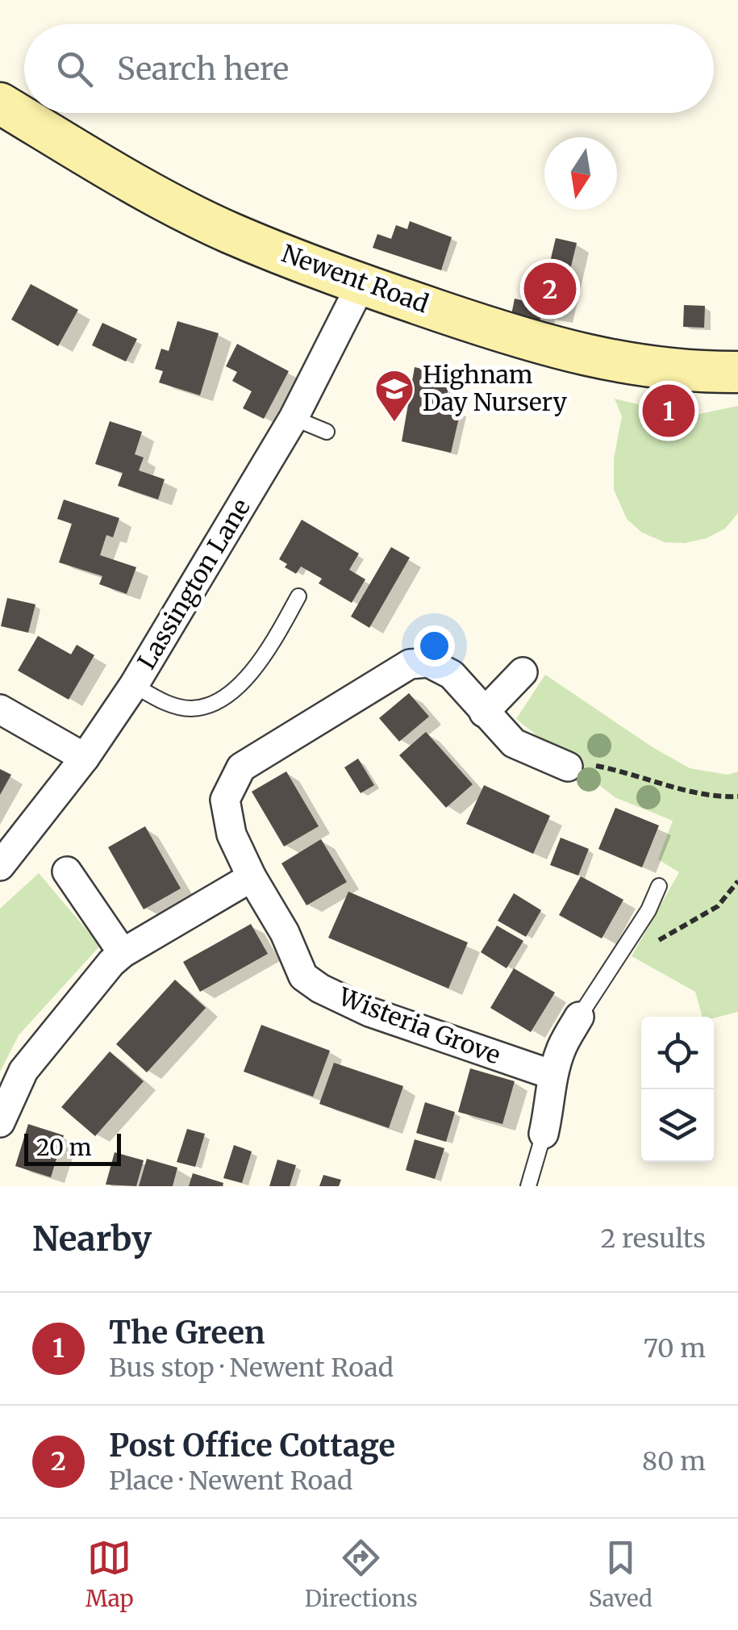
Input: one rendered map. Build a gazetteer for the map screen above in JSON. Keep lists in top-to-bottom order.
{
  "streets": {
    "main road": ["Newent Road"],
    "street": ["Lassington Lane", "Wisteria Grove"]
  },
  "crossings": [
    ["Newent Road", "Lassington Lane"]
  ],
  "places": {
    "school or university": ["Highnam Day Nursery"]
  },
  "scale_bar": "20 m",
  "north": "bottom",
  "page": {
    "search": "Search here",
    "pins": ["2", "1"],
    "scale": "20 m",
    "heading": ["Nearby", "2 results"],
    "list": [
      {
        "mark": "1",
        "name": "The Green",
        "note": "Bus stop · Newent Road",
        "value": "70 m"
      },
      {
        "mark": "2",
        "name": "Post Office Cottage",
        "note": "Place · Newent Road",
        "value": "80 m"
      }
    ],
    "nav": ["Map", "Directions", "Saved"]
  }
}
